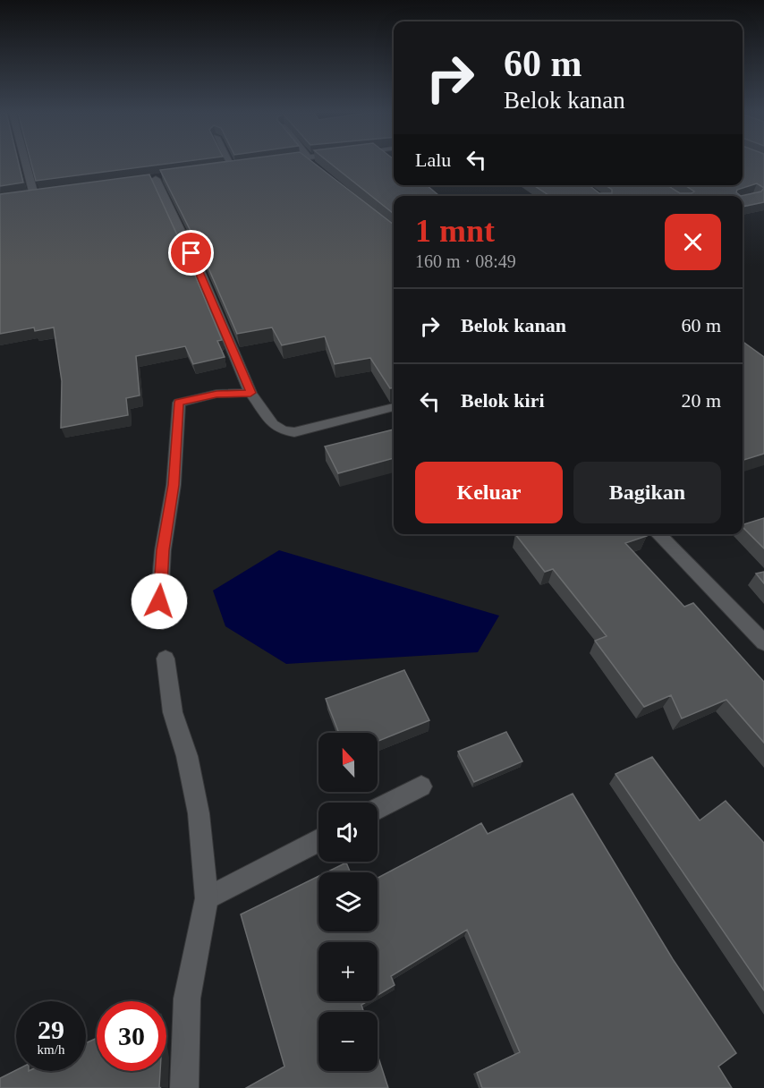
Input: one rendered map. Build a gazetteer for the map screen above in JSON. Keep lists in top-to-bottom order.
{
  "north": "top",
  "page": {
    "turn": ["60 m", "Belok kanan"],
    "then": "Lalu",
    "heading": ["1 mnt", "160 m · 08:49"],
    "list": [
      {
        "name": "Belok kanan",
        "value": "60 m"
      },
      {
        "name": "Belok kiri",
        "value": "20 m"
      }
    ],
    "buttons": ["Keluar", "Bagikan"],
    "map_buttons": ["+", "−"],
    "speed": "29 km/h",
    "limit": "30"
  }
}
